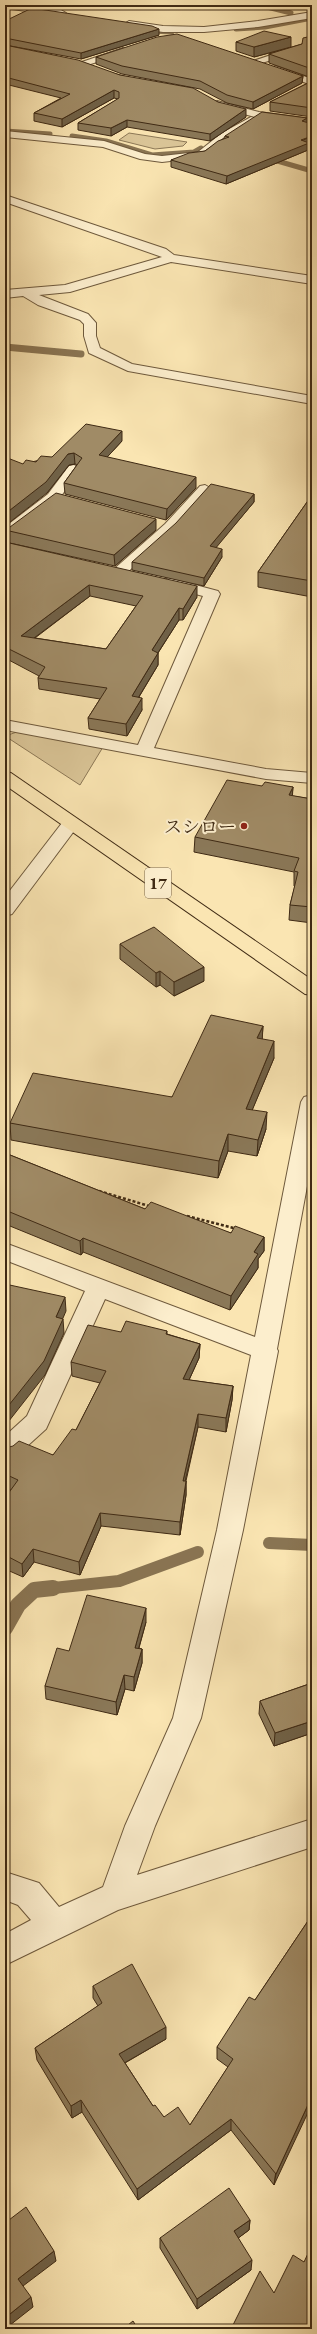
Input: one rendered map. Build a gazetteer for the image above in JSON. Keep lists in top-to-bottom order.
{
  "streets": {
    "main road": ["17"]
  },
  "places": ["スシロー"]
}
